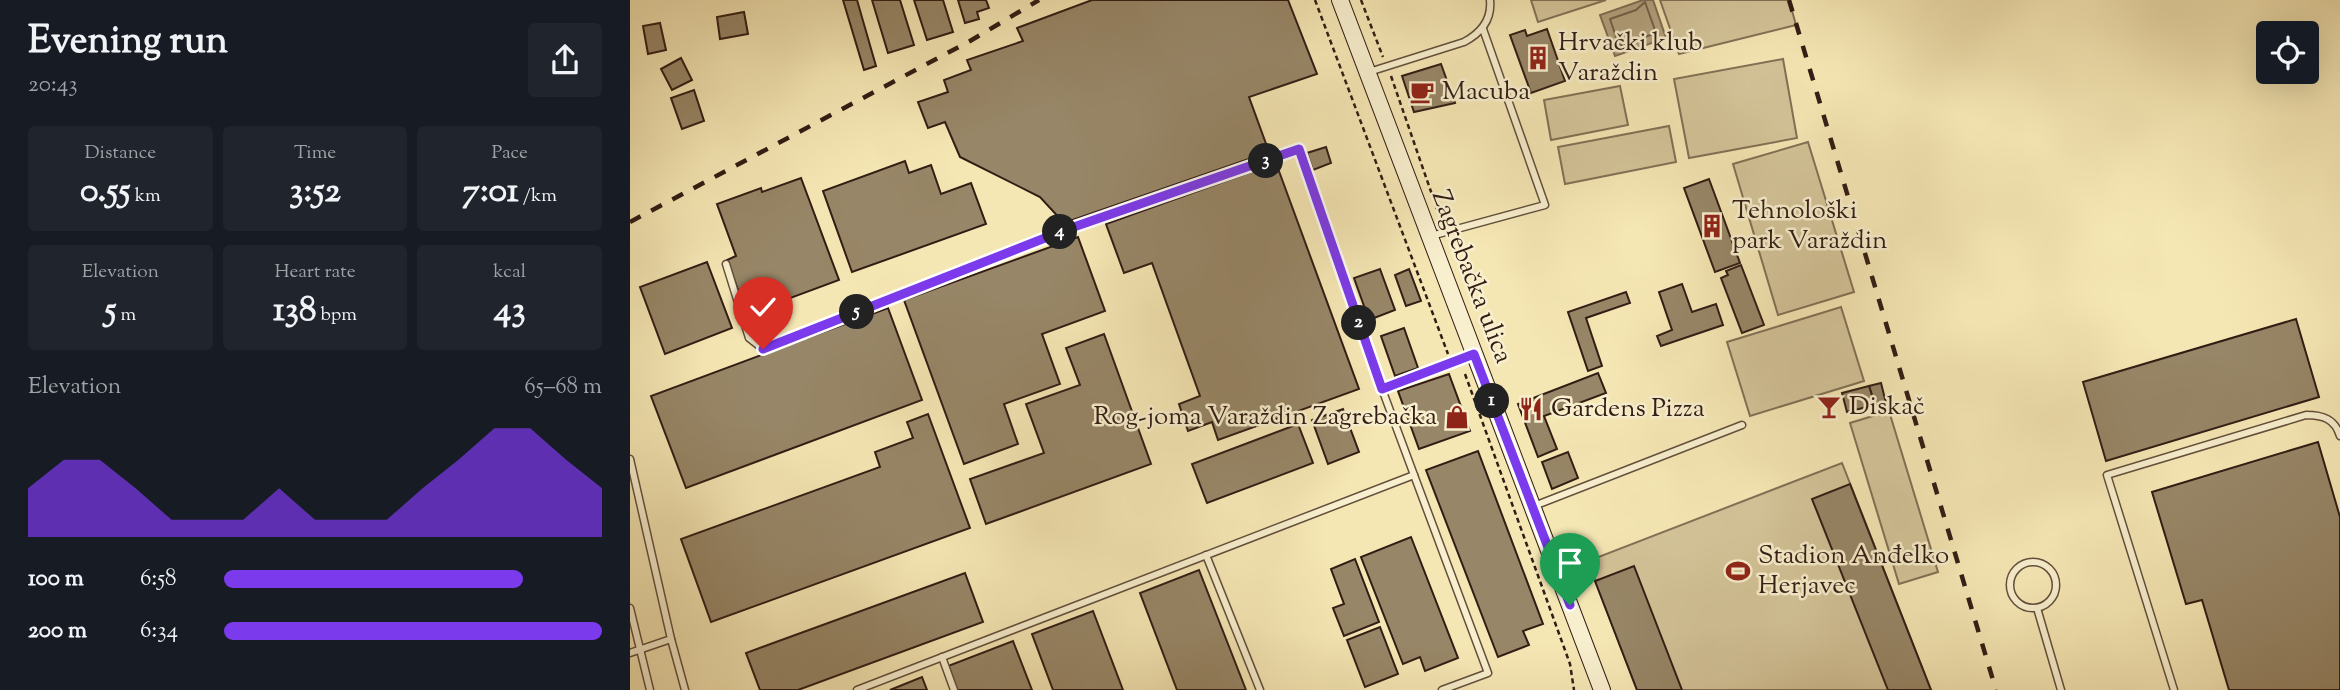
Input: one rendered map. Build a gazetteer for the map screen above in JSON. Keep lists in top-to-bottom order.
{
  "streets": {
    "main road": ["Zagrebačka ulica"]
  },
  "places": {
    "building": ["Hrvački klub Varaždin", "Tehnološki park Varaždin"],
    "cafe": ["Macuba"],
    "bar": ["Diskač"],
    "restaurant": ["Gardens Pizza"],
    "shop": ["Rog-joma Varaždin Zagrebačka"],
    "sports": ["Stadion Anđelko Herjavec"]
  },
  "page": {
    "heading": ["Evening run", "20:43"],
    "stats": [
      ["Distance", "0.55 km"],
      ["Time", "3:52"],
      ["Pace", "7:01 /km"],
      ["Elevation", "5 m"],
      ["Heart rate", "138 bpm"],
      ["kcal", "43"]
    ],
    "pins": [
      "3",
      "4",
      "5",
      "2",
      "1"
    ],
    "chart": ["Elevation", "65–68 m"],
    "list": [
      {
        "name": "100 m",
        "note": "6:58"
      },
      {
        "name": "200 m",
        "note": "6:34"
      }
    ]
  }
}
